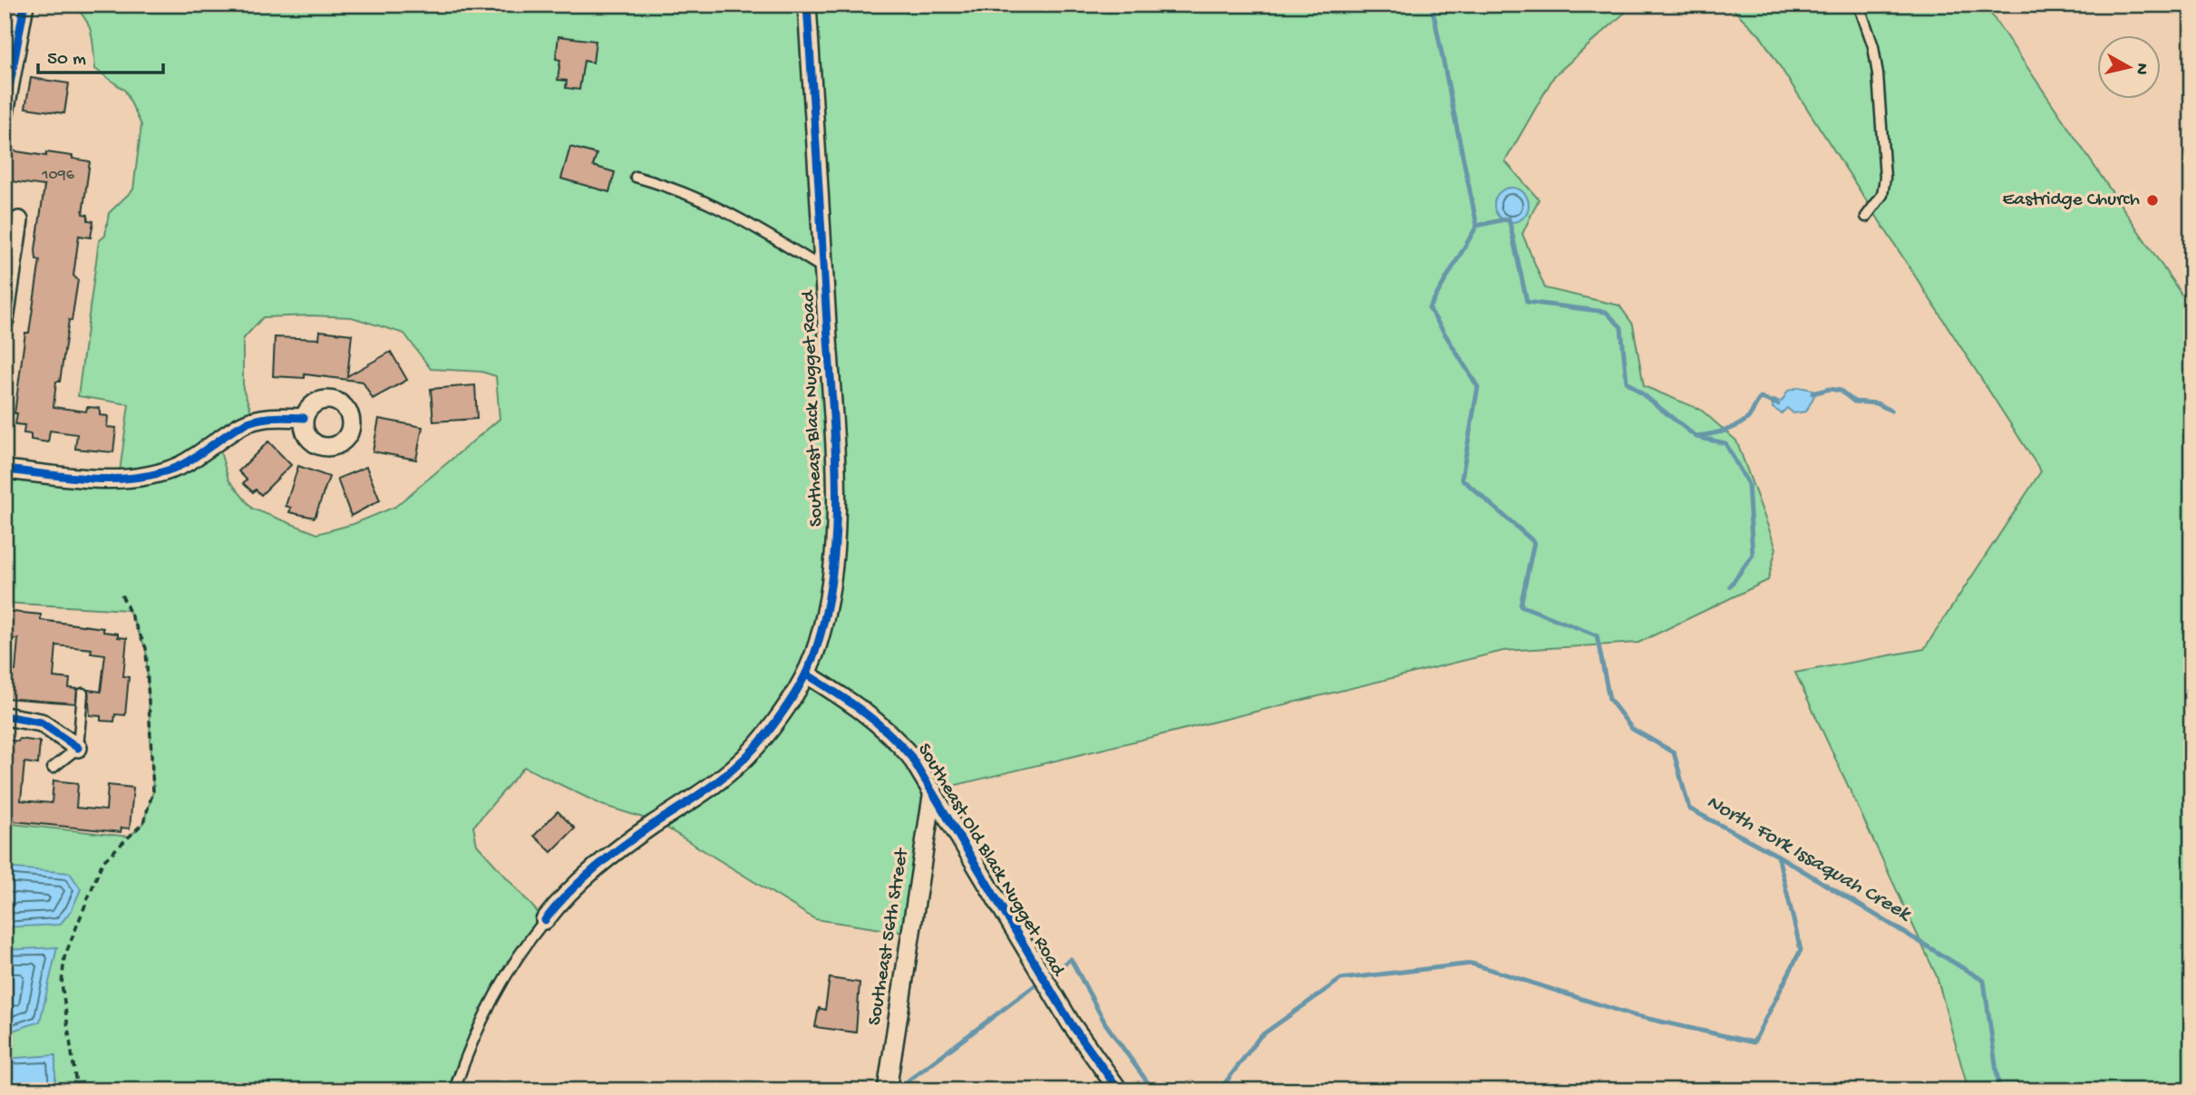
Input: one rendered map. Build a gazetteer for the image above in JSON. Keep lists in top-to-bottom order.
{
  "streets": {
    "street": ["Southeast Black Nugget Road", "Southeast Old Black Nugget Road", "Southeast 56th Street"]
  },
  "crossings": [
    ["Southeast Black Nugget Road", "Southeast Old Black Nugget Road"],
    ["Southeast Old Black Nugget Road", "Southeast 56th Street"]
  ],
  "water": ["North Fork Issaquah Creek"],
  "places": ["Eastridge Church"],
  "house_numbers": ["1096"],
  "scale_bar": "50 m",
  "north": "right"
}
